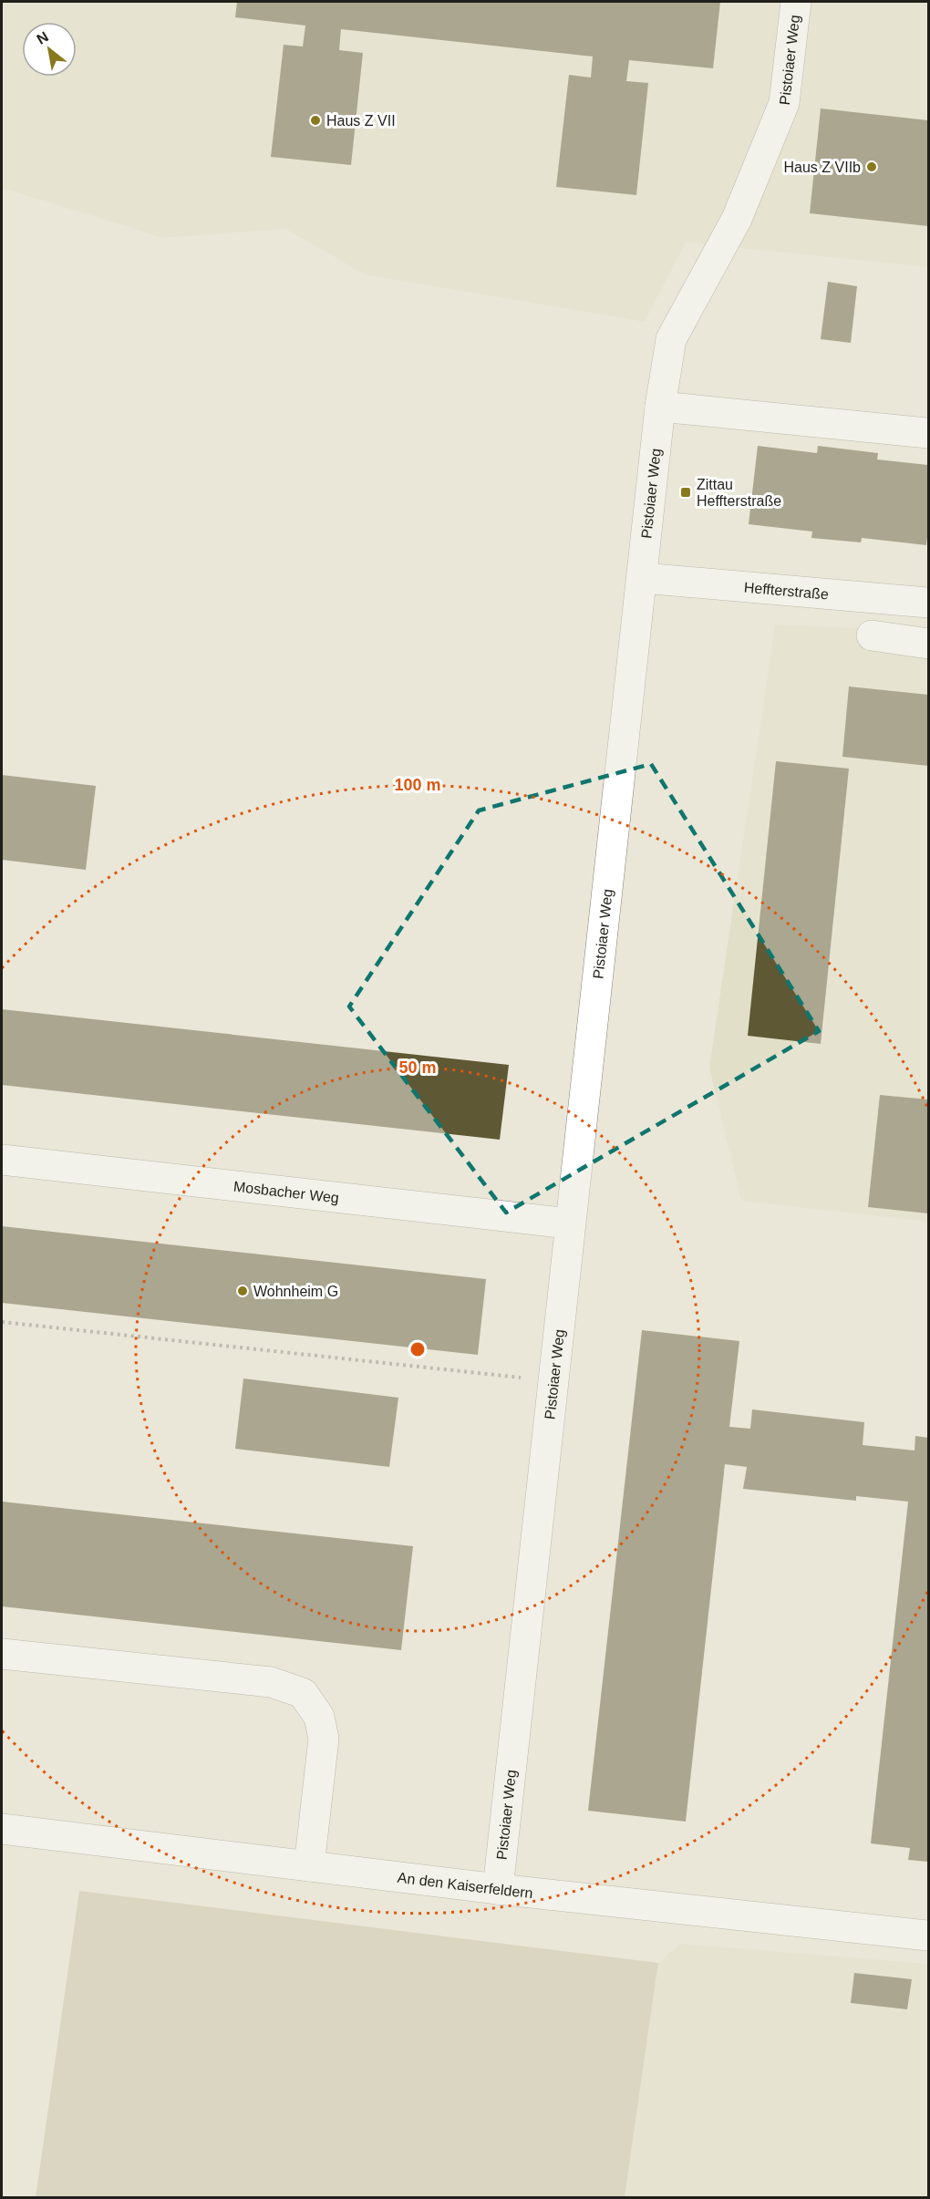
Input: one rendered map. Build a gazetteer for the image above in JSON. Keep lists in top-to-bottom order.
{
  "streets": {
    "street": [
      "Pistoiaer Weg",
      "Heffterstraße",
      "Mosbacher Weg",
      "An den Kaiserfeldern"
    ]
  },
  "crossings": [
    ["Pistoiaer Weg", "Heffterstraße"],
    ["Pistoiaer Weg", "Mosbacher Weg"],
    ["Pistoiaer Weg", "An den Kaiserfeldern"]
  ],
  "places": {
    "other": ["Haus Z VII", "Haus Z VIIb", "Wohnheim G"],
    "transit": ["Zittau Heffterstraße"]
  },
  "north": "top left",
  "rings": ["100 m", "50 m"]
}
